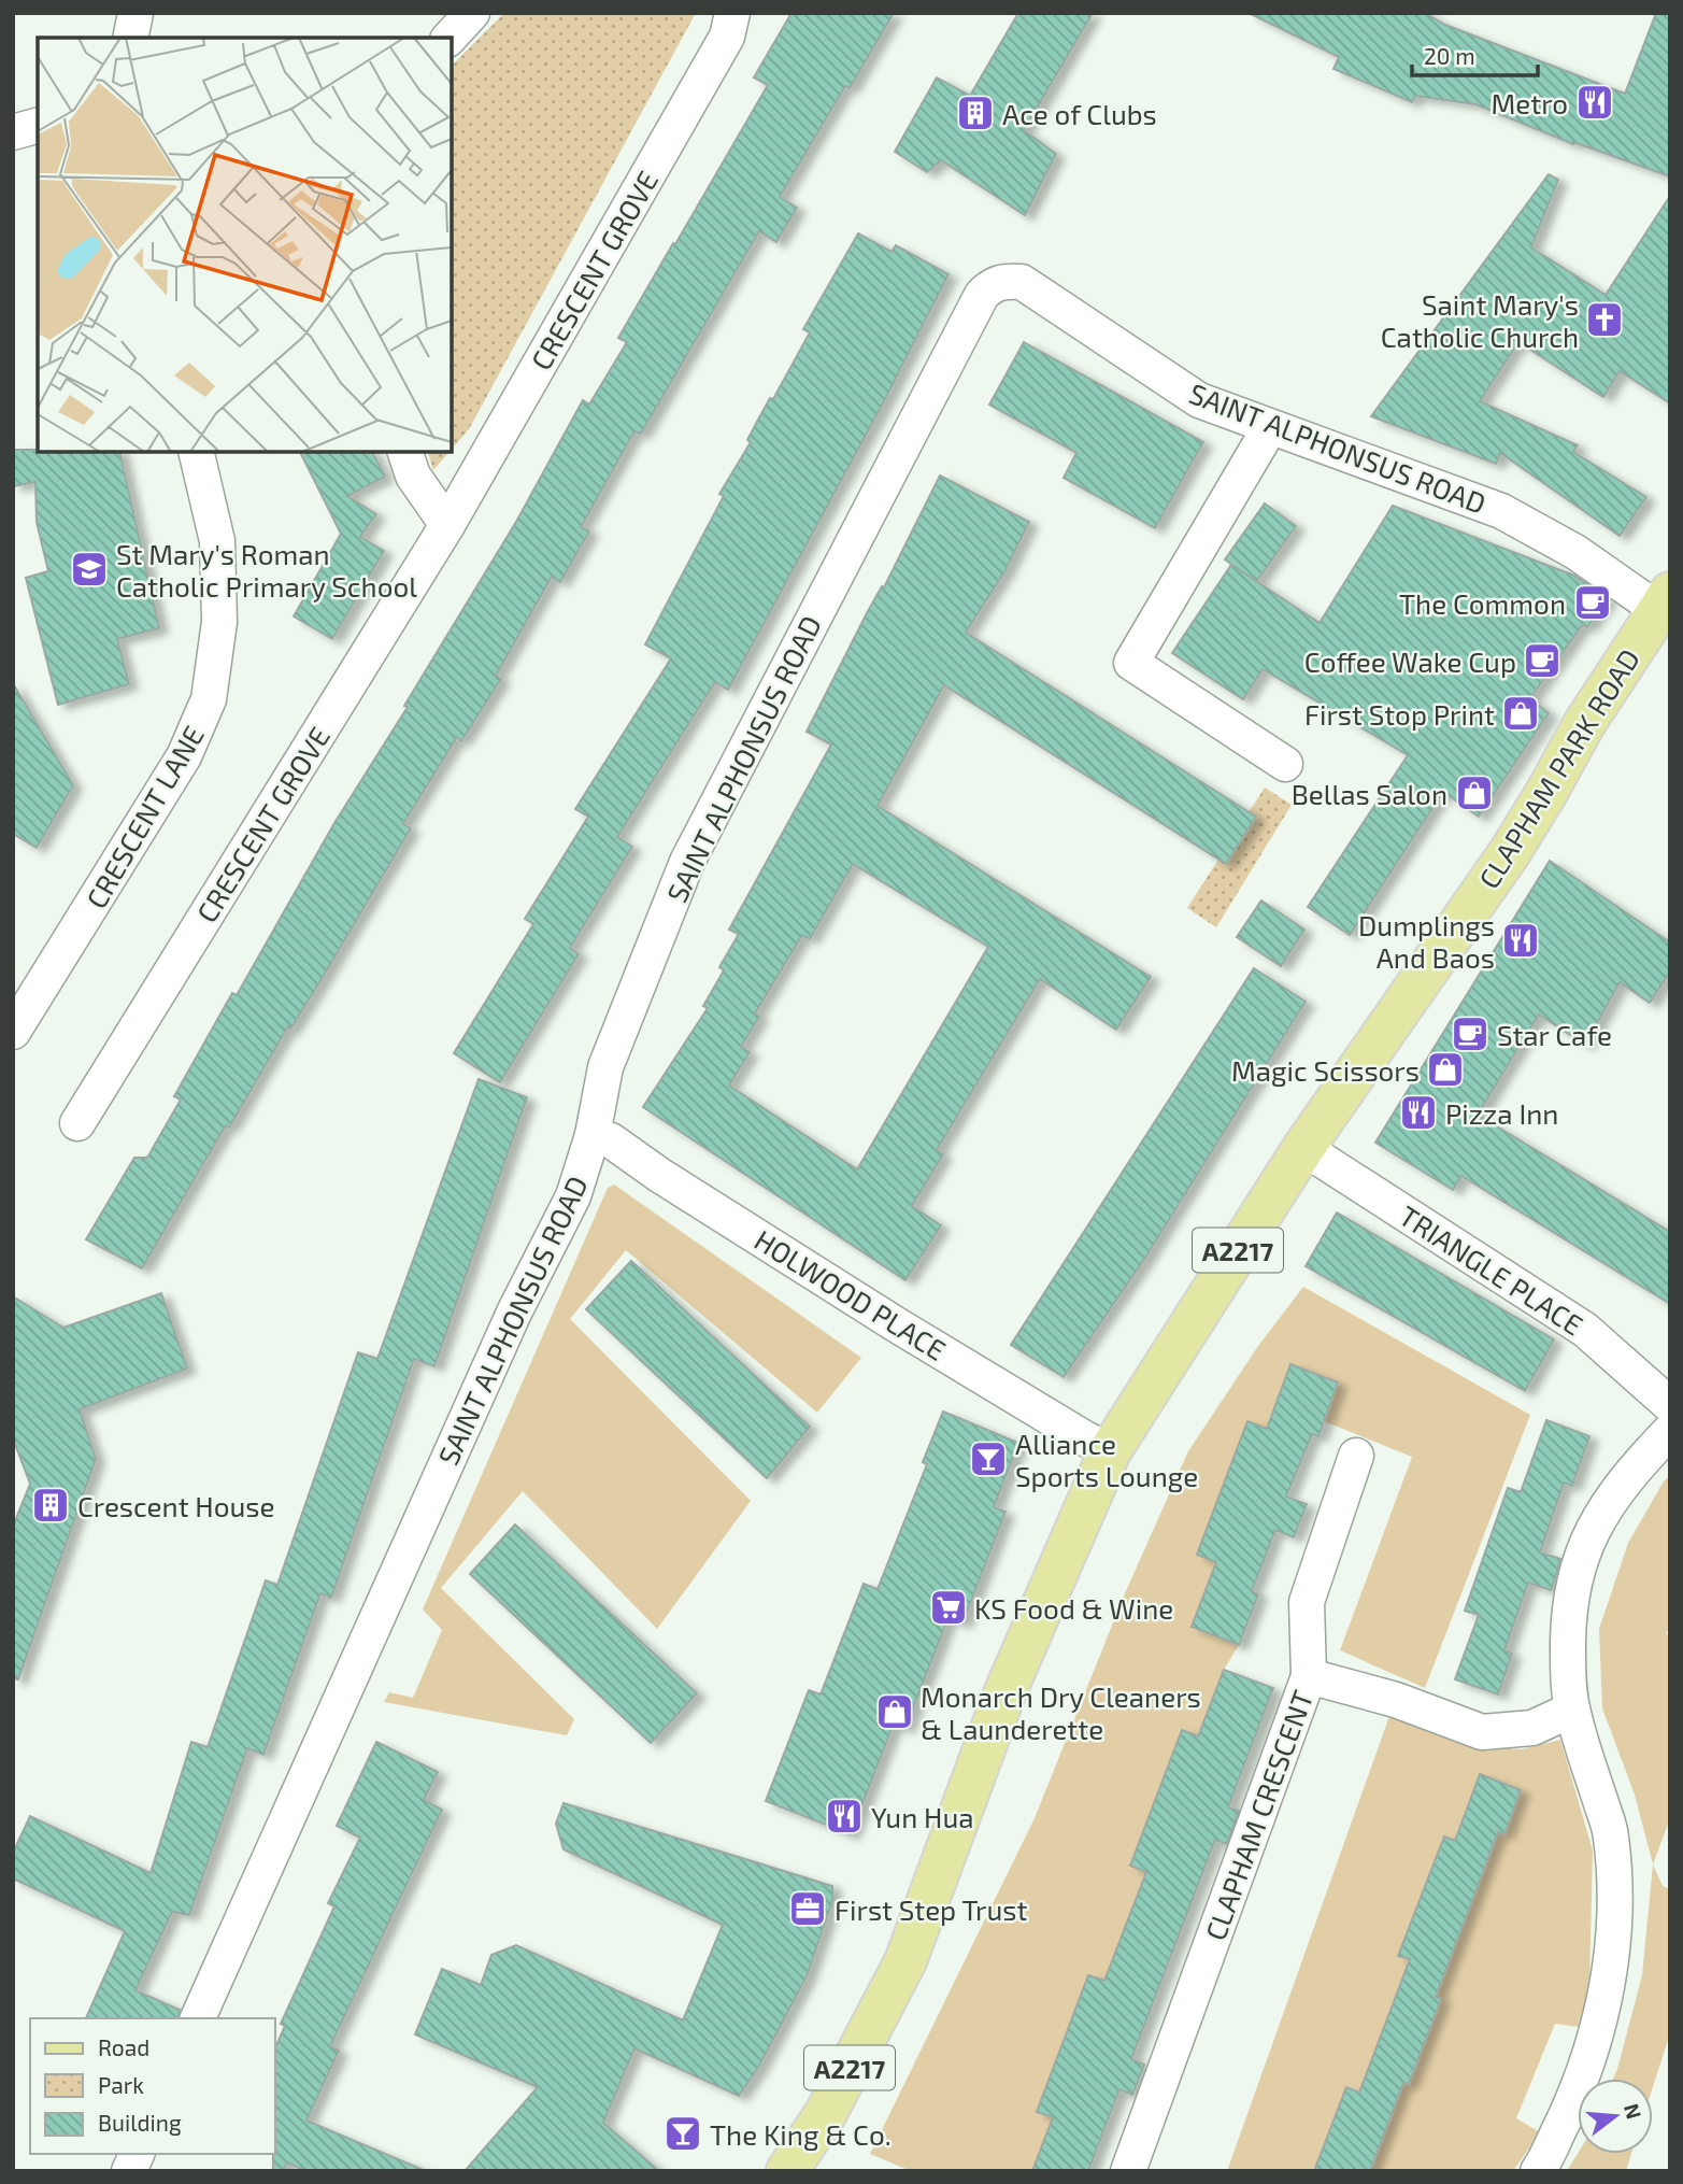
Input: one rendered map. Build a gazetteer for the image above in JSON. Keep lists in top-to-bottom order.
{
  "streets": {
    "main road": ["CLAPHAM PARK ROAD", "A2217"],
    "street": [
      "CRESCENT GROVE",
      "SAINT ALPHONSUS ROAD",
      "CRESCENT LANE",
      "TRIANGLE PLACE",
      "HOLWOOD PLACE",
      "CLAPHAM CRESCENT"
    ]
  },
  "crossings": [
    ["SAINT ALPHONSUS ROAD", "CLAPHAM PARK ROAD"],
    ["SAINT ALPHONSUS ROAD", "HOLWOOD PLACE"],
    ["CLAPHAM PARK ROAD", "TRIANGLE PLACE"],
    ["CLAPHAM PARK ROAD", "HOLWOOD PLACE"]
  ],
  "places": {
    "restaurant": [
      "Metro",
      "Dumplings And Baos",
      "Pizza Inn",
      "Yun Hua"
    ],
    "building": ["Ace of Clubs", "Crescent House"],
    "church": ["Saint Mary's Catholic Church"],
    "school or university": ["St Mary's Roman Catholic Primary School"],
    "cafe": ["The Common", "Coffee Wake Cup", "Star Cafe"],
    "shop": [
      "First Stop Print",
      "Bellas Salon",
      "Magic Scissors",
      "Monarch Dry Cleaners & Launderette"
    ],
    "bar": ["Alliance Sports Lounge", "The King & Co."],
    "supermarket": ["KS Food & Wine"],
    "office": ["First Step Trust"]
  },
  "legend": ["Road", "Park", "Building"],
  "scale_bar": "20 m",
  "north": "right"
}
